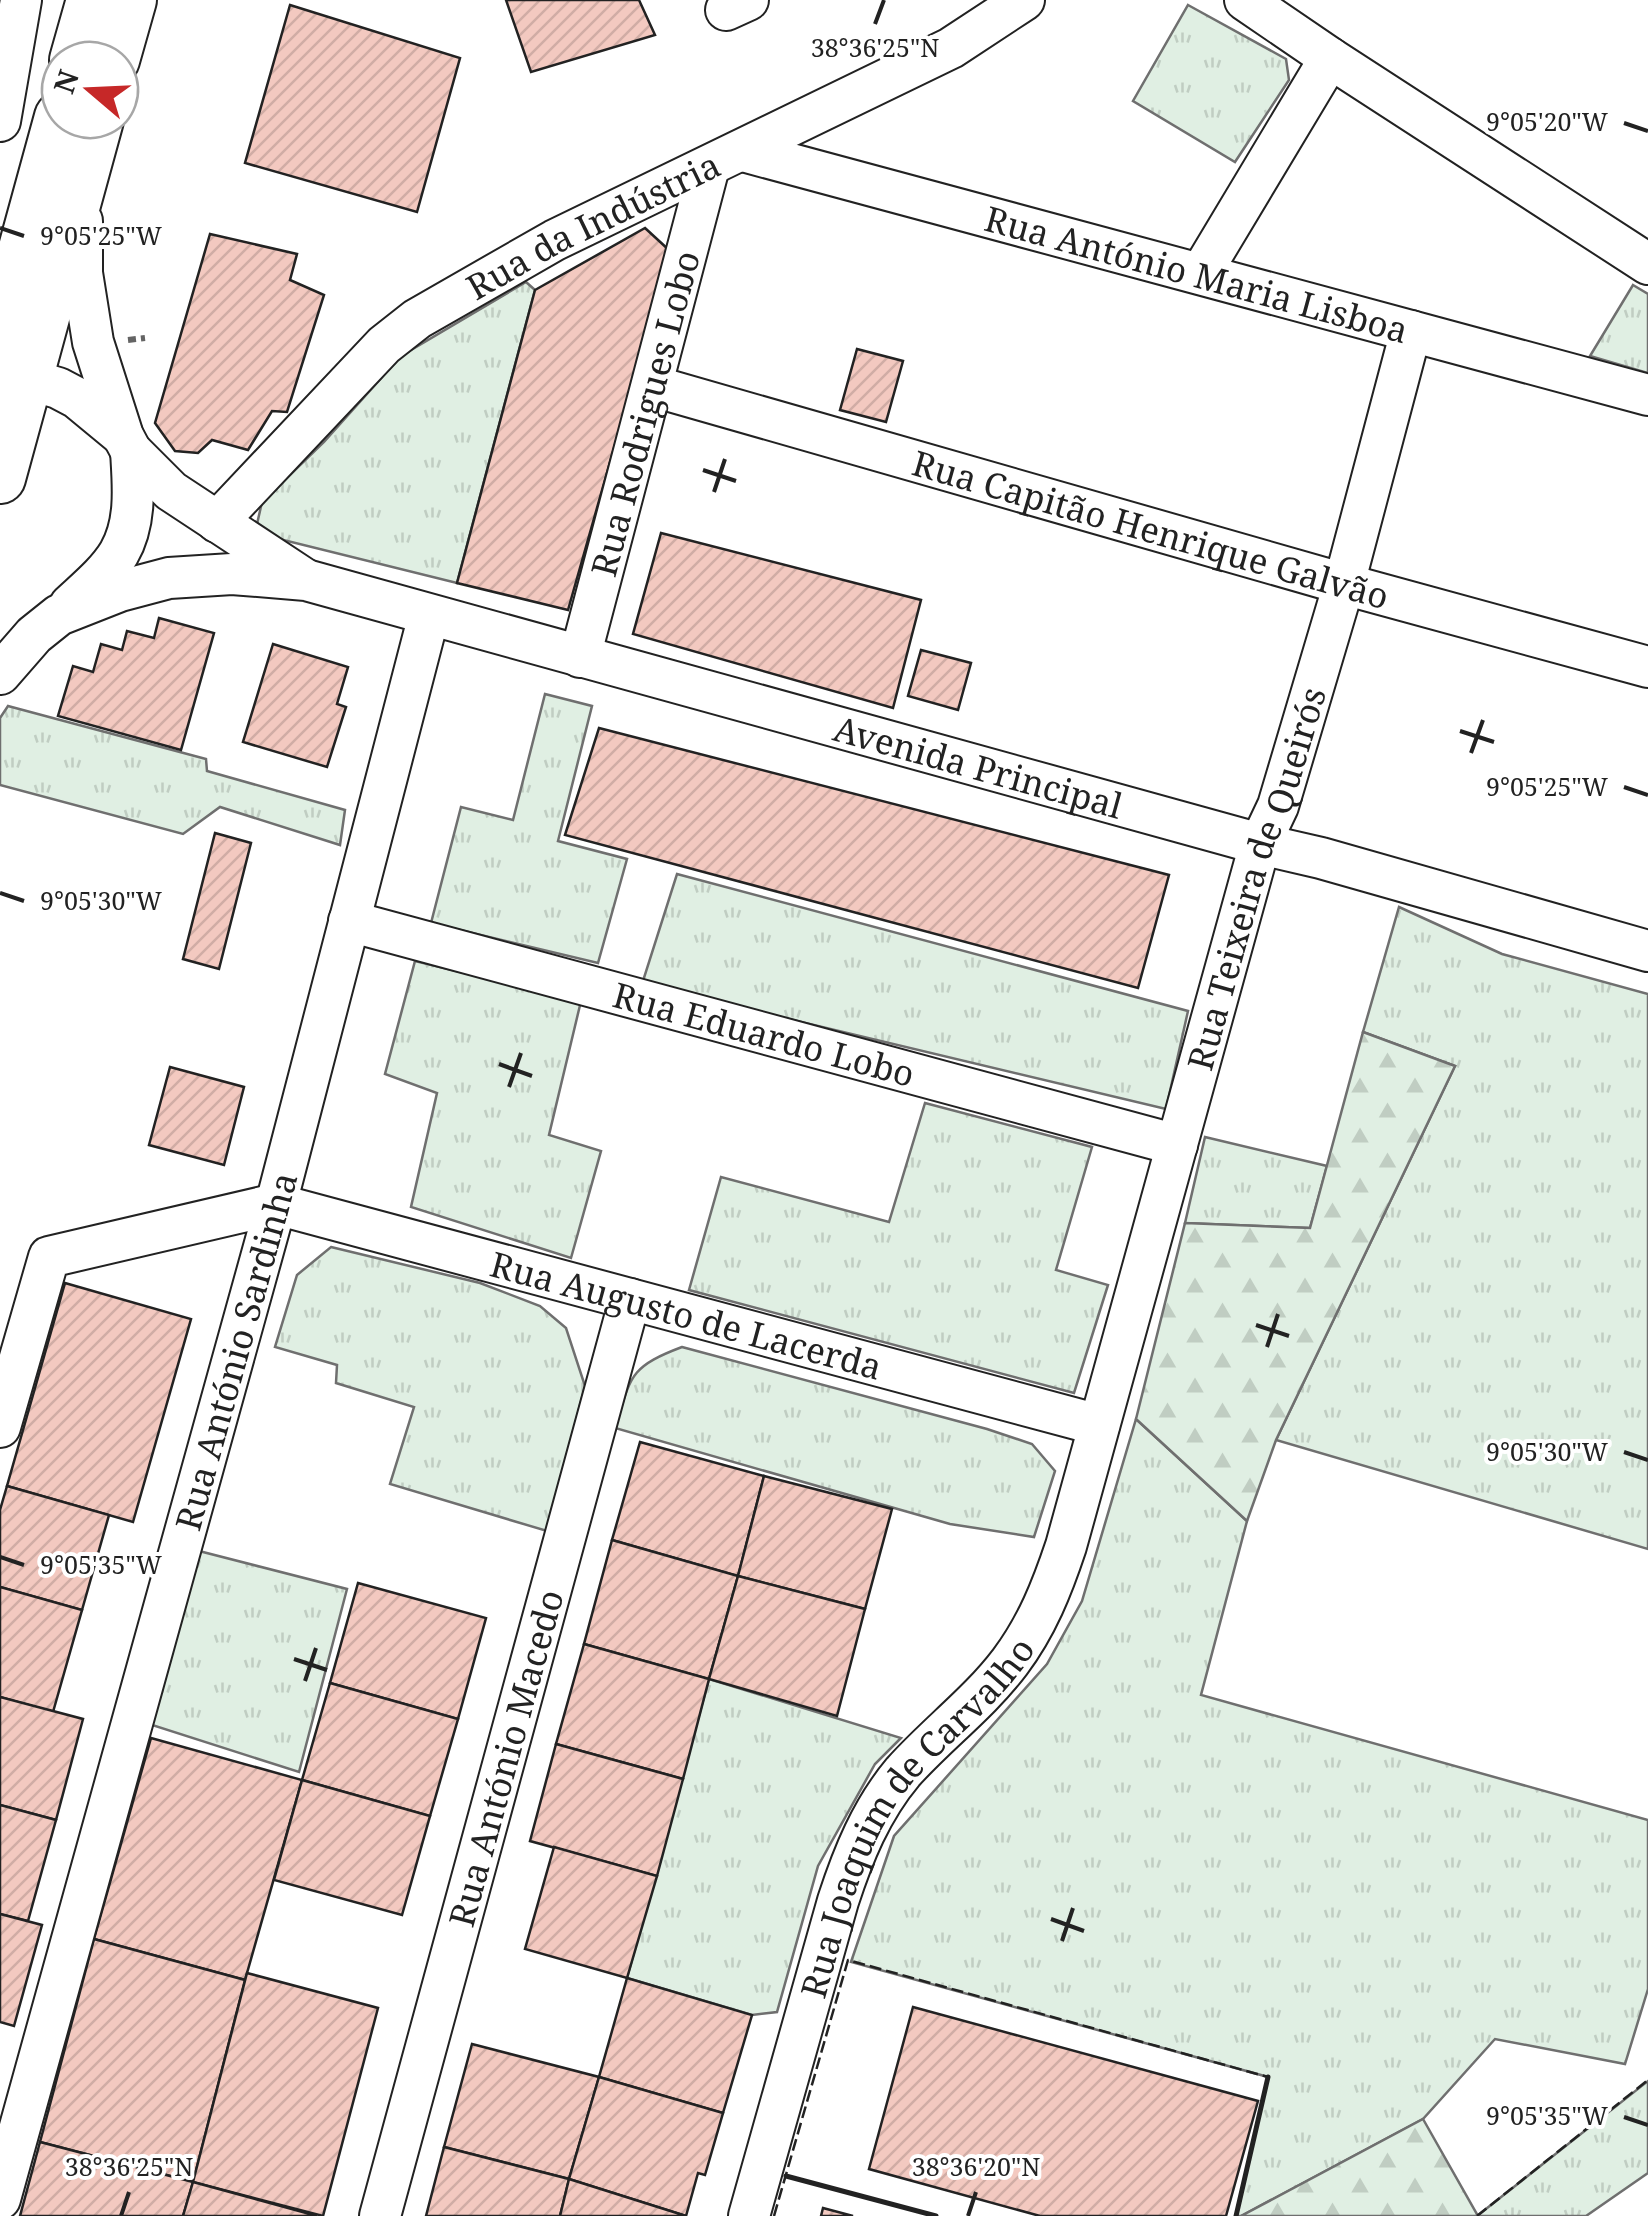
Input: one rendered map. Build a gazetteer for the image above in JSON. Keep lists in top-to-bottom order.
{
  "streets": {
    "street": [
      "Rua da Indústria",
      "Rua António Maria Lisboa",
      "Rua Rodrigues Lobo",
      "Rua Capitão Henrique Galvão",
      "Avenida Principal",
      "Rua Teixeira de Queirós",
      "Rua Eduardo Lobo",
      "Rua Augusto de Lacerda",
      "Rua António Sardinha",
      "Rua António Macedo",
      "Rua Joaquim de Carvalho"
    ]
  },
  "crossings": [
    ["Rua da Indústria", "Rua António Maria Lisboa"],
    ["Rua da Indústria", "Rua Rodrigues Lobo"],
    ["Rua da Indústria", "Avenida Principal"],
    ["Rua António Maria Lisboa", "Rua Rodrigues Lobo"],
    ["Rua António Maria Lisboa", "Rua Teixeira de Queirós"],
    ["Rua Rodrigues Lobo", "Rua Capitão Henrique Galvão"],
    ["Rua Rodrigues Lobo", "Avenida Principal"],
    ["Rua Capitão Henrique Galvão", "Rua Teixeira de Queirós"],
    ["Avenida Principal", "Rua Teixeira de Queirós"],
    ["Avenida Principal", "Rua António Sardinha"],
    ["Rua Teixeira de Queirós", "Rua Eduardo Lobo"],
    ["Rua Teixeira de Queirós", "Rua Augusto de Lacerda"],
    ["Rua Teixeira de Queirós", "Rua Joaquim de Carvalho"],
    ["Rua Eduardo Lobo", "Rua António Sardinha"],
    ["Rua Augusto de Lacerda", "Rua António Sardinha"],
    ["Rua Augusto de Lacerda", "Rua António Macedo"],
    ["Rua Augusto de Lacerda", "Rua Joaquim de Carvalho"]
  ],
  "north": "left",
  "coordinates": [
    "38°36'25\"N",
    "9°05'20\"W",
    "9°05'25\"W",
    "9°05'30\"W",
    "9°05'35\"W",
    "38°36'20\"N"
  ]
}
